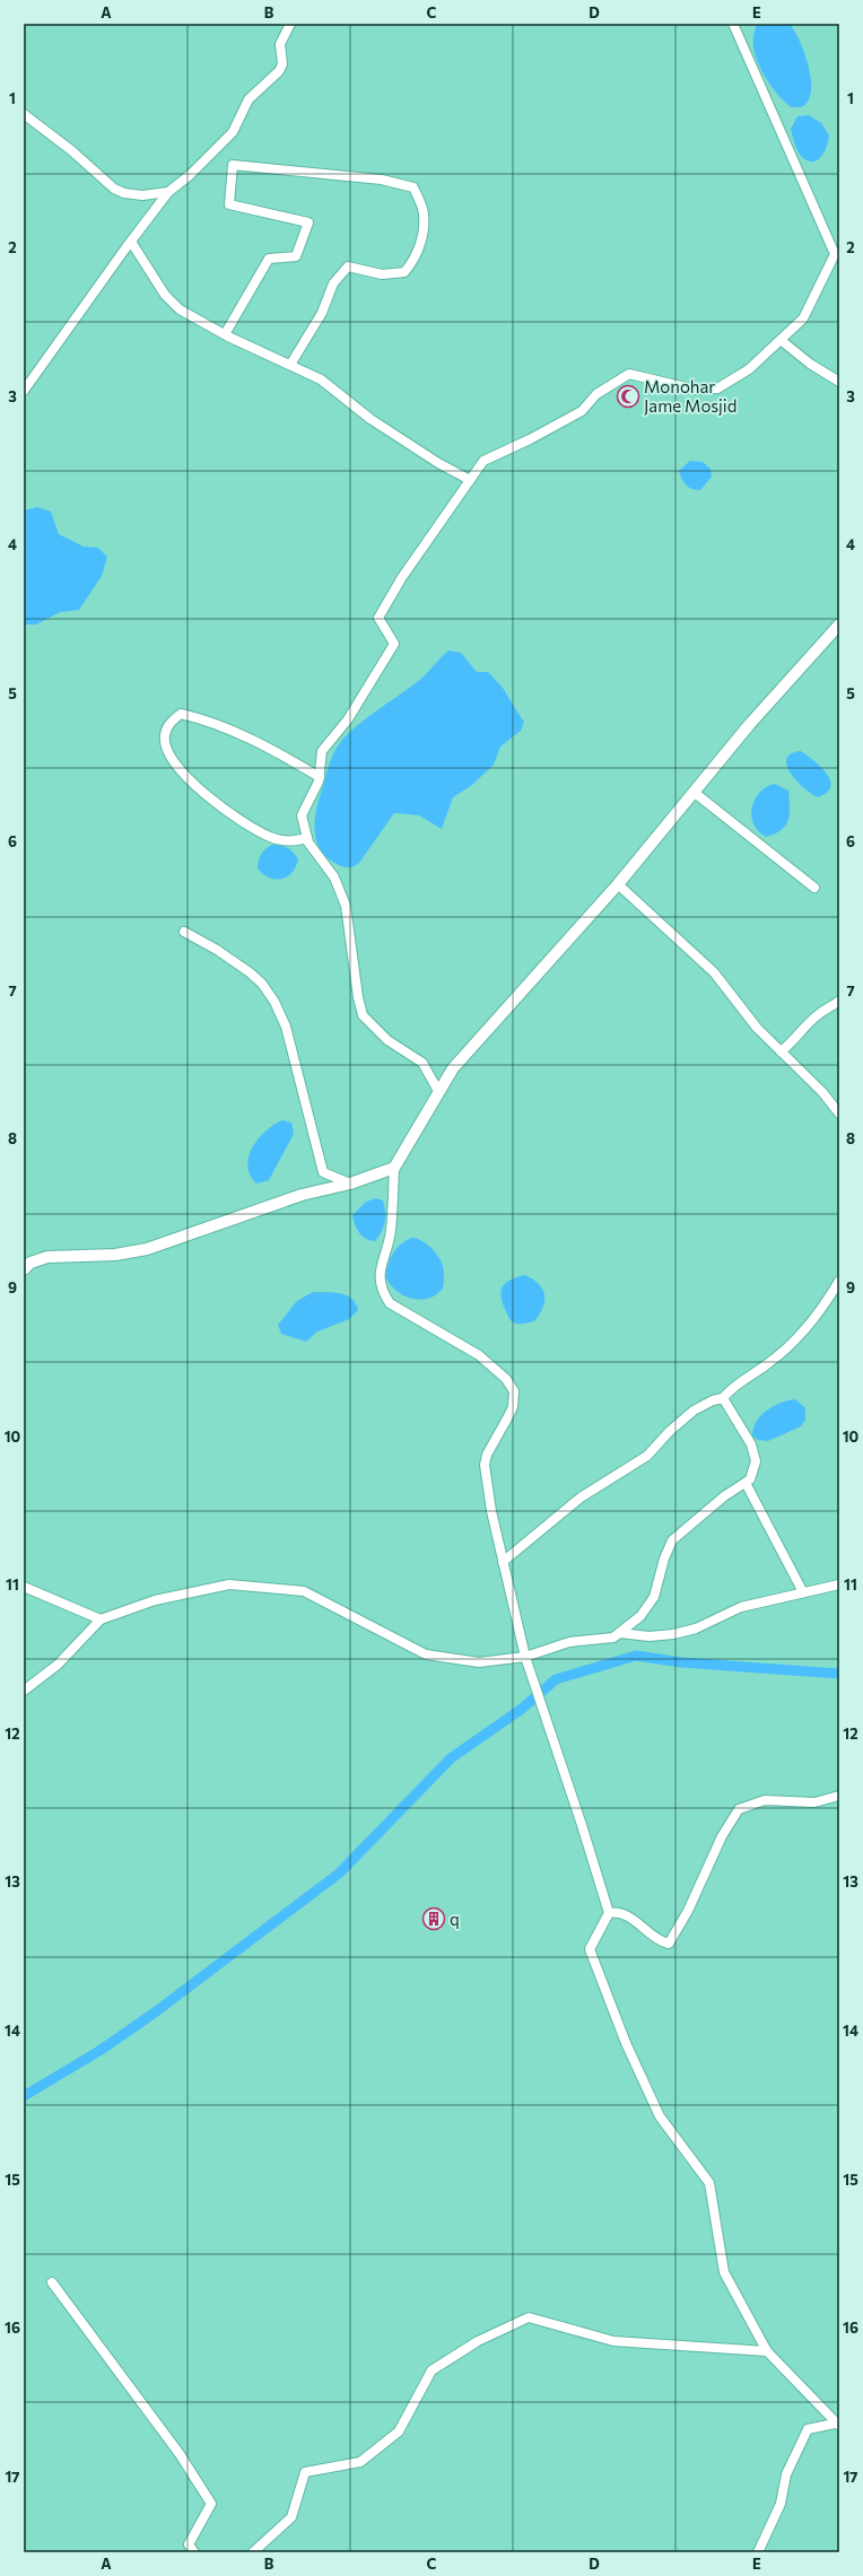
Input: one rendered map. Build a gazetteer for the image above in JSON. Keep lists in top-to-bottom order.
{
  "places": {
    "mosque": ["Monohar Jame Mosjid"],
    "building": ["q"]
  },
  "grid": {
    "columns": [
      "A",
      "B",
      "C",
      "D",
      "E"
    ],
    "rows": [
      "1",
      "2",
      "3",
      "4",
      "5",
      "6",
      "7",
      "8",
      "9",
      "10",
      "11",
      "12",
      "13",
      "14",
      "15",
      "16",
      "17"
    ]
  }
}
